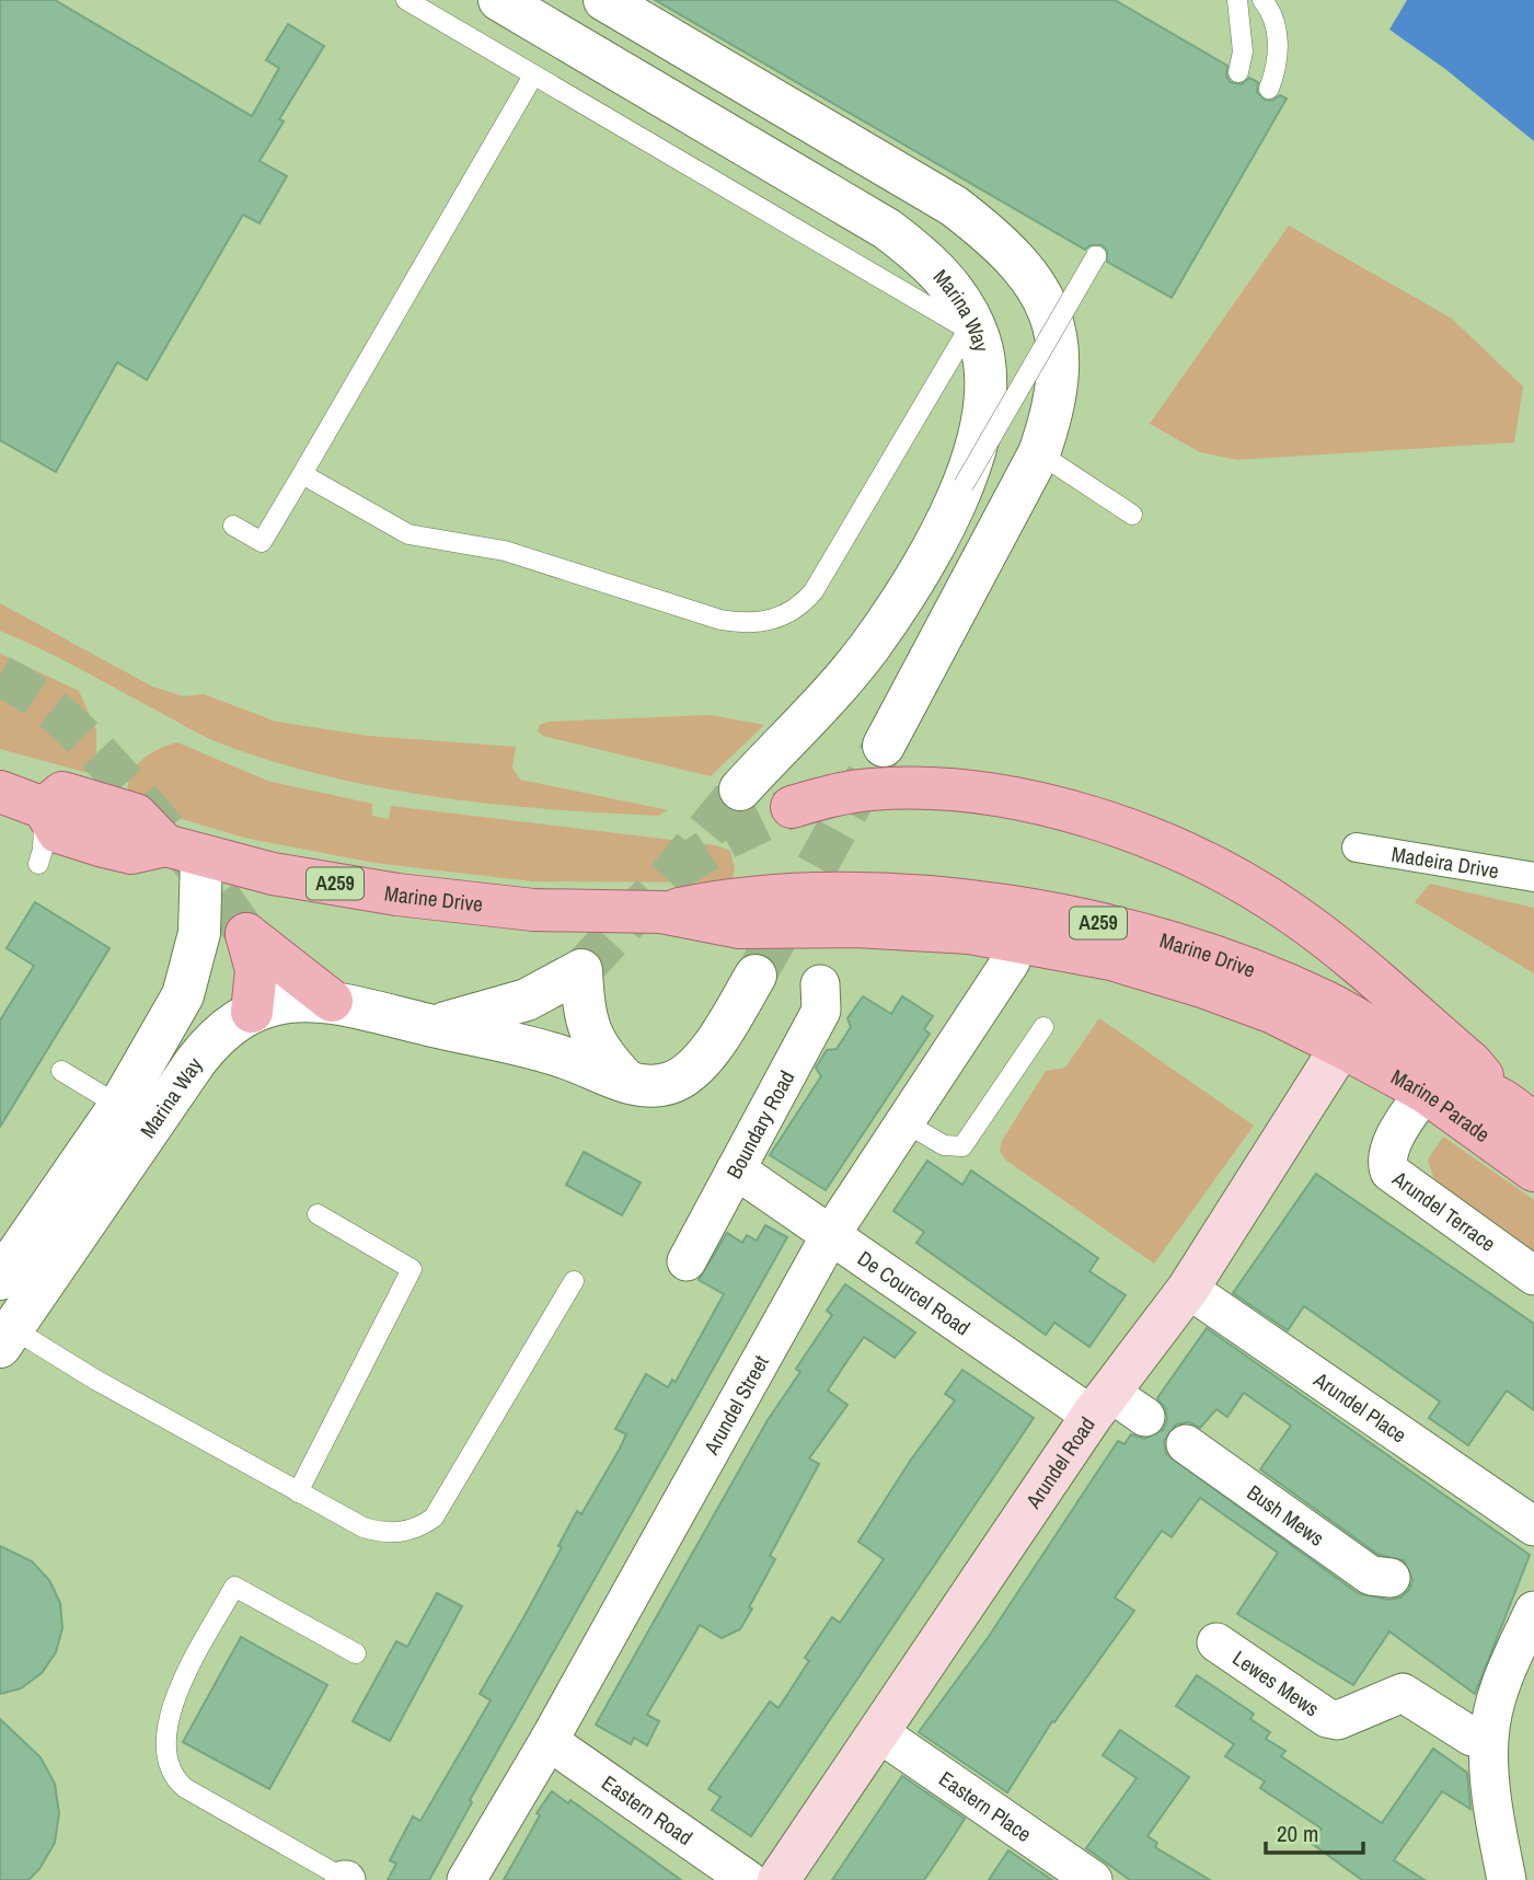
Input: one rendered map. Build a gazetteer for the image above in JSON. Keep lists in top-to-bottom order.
{
  "streets": {
    "main road": [
      "A259",
      "Marine Drive",
      "Marine Parade",
      "Arundel Road"
    ],
    "street": [
      "Marina Way",
      "Madeira Drive",
      "Boundary Road",
      "Arundel Terrace",
      "De Courcel Road",
      "Arundel Street",
      "Arundel Place",
      "Bush Mews",
      "Lewes Mews",
      "Eastern Place",
      "Eastern Road"
    ]
  },
  "crossings": [
    ["Marine Drive", "Marine Parade"],
    ["Marine Drive", "Arundel Street"],
    ["Marine Drive", "Arundel Road"],
    ["Marine Parade", "Arundel Terrace"],
    ["Marine Parade", "Arundel Road"],
    ["Boundary Road", "De Courcel Road"],
    ["De Courcel Road", "Arundel Street"],
    ["De Courcel Road", "Arundel Road"],
    ["Arundel Street", "Eastern Road"],
    ["Arundel Place", "Arundel Road"],
    ["Arundel Road", "Eastern Place"]
  ],
  "scale_bar": "20 m"
}
